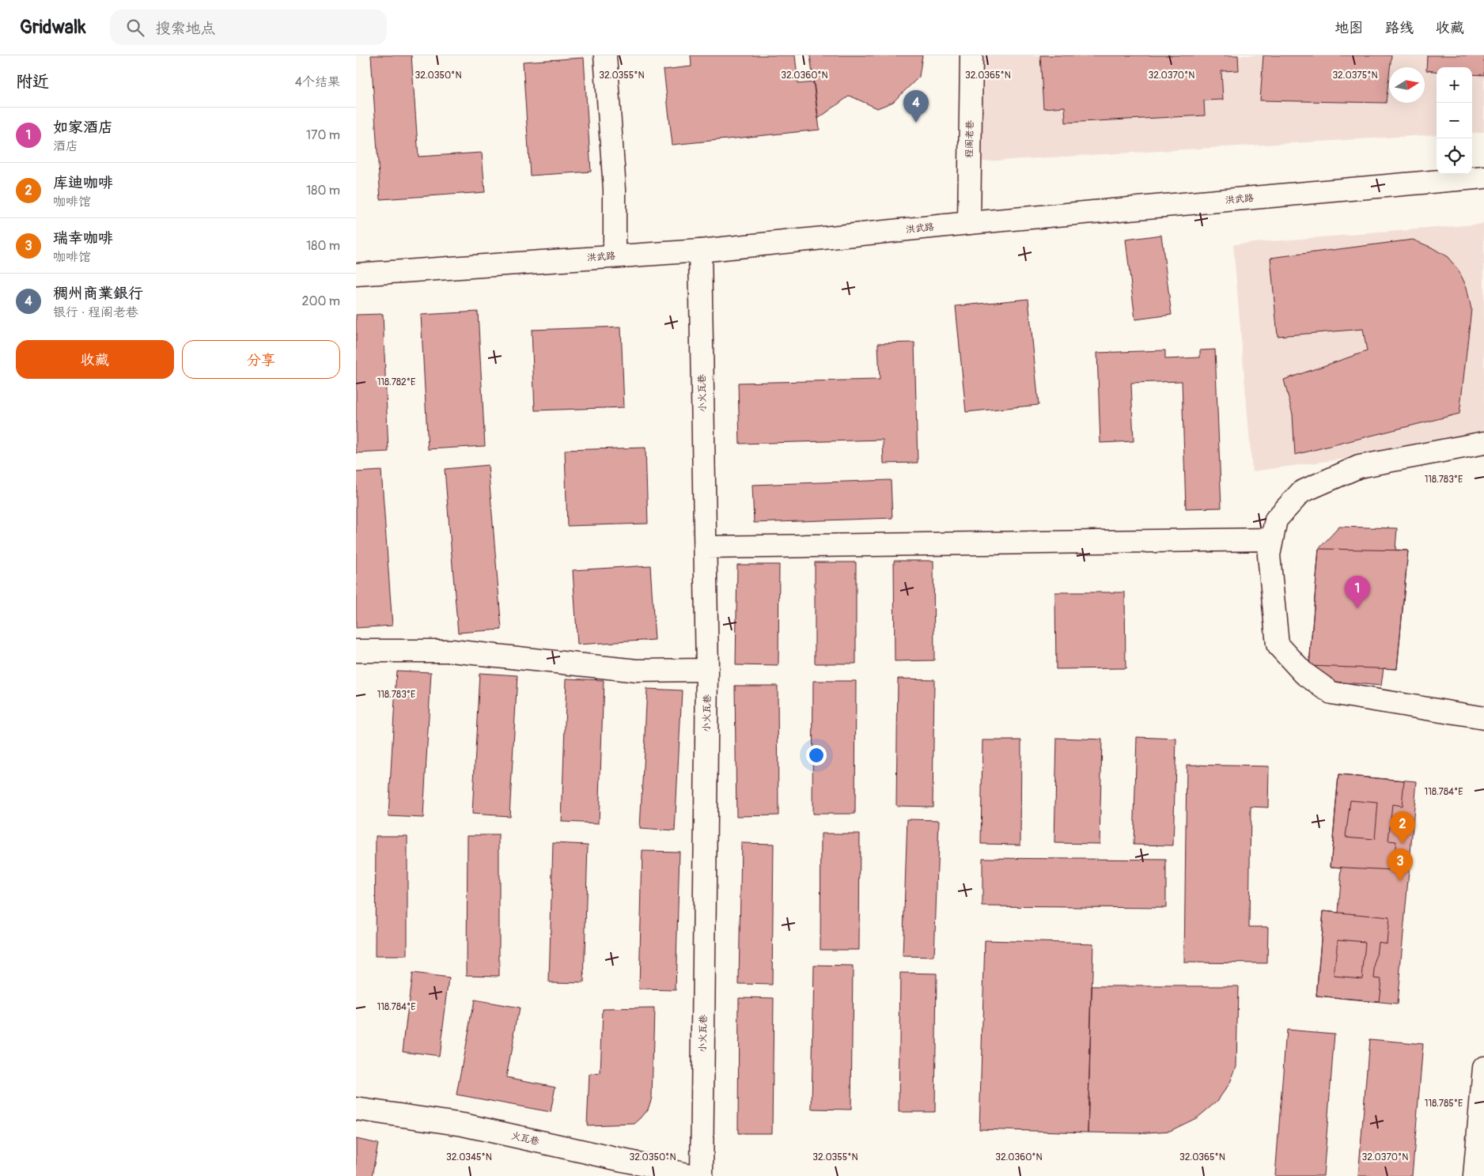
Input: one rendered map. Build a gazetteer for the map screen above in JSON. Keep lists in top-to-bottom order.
{
  "streets": {
    "street": [
      "程阁老巷",
      "洪武路",
      "小火瓦巷",
      "火瓦巷"
    ]
  },
  "crossings": [
    ["程阁老巷", "洪武路"],
    ["洪武路", "小火瓦巷"]
  ],
  "north": "right",
  "page": {
    "header": "Gridwalk",
    "search": "搜索地点",
    "nav": ["地图", "路线", "收藏"],
    "heading": ["附近", "4个结果"],
    "map_buttons": ["+", "−"],
    "pins": [
      "4",
      "1",
      "2",
      "3"
    ],
    "list": [
      {
        "mark": "1",
        "name": "如家酒店",
        "note": "酒店",
        "value": "170 m"
      },
      {
        "mark": "2",
        "name": "库迪咖啡",
        "note": "咖啡馆",
        "value": "180 m"
      },
      {
        "mark": "3",
        "name": "瑞幸咖啡",
        "note": "咖啡馆",
        "value": "180 m"
      },
      {
        "mark": "4",
        "name": "稠州商業銀行",
        "note": "银行 · 程阁老巷",
        "value": "200 m"
      }
    ],
    "buttons": ["收藏", "分享"]
  },
  "coordinates": [
    "32.0350°N",
    "32.0355°N",
    "32.0360°N",
    "32.0365°N",
    "32.0370°N",
    "32.0375°N",
    "118.782°E",
    "118.783°E",
    "118.784°E",
    "118.785°E",
    "32.0345°N"
  ]
}
